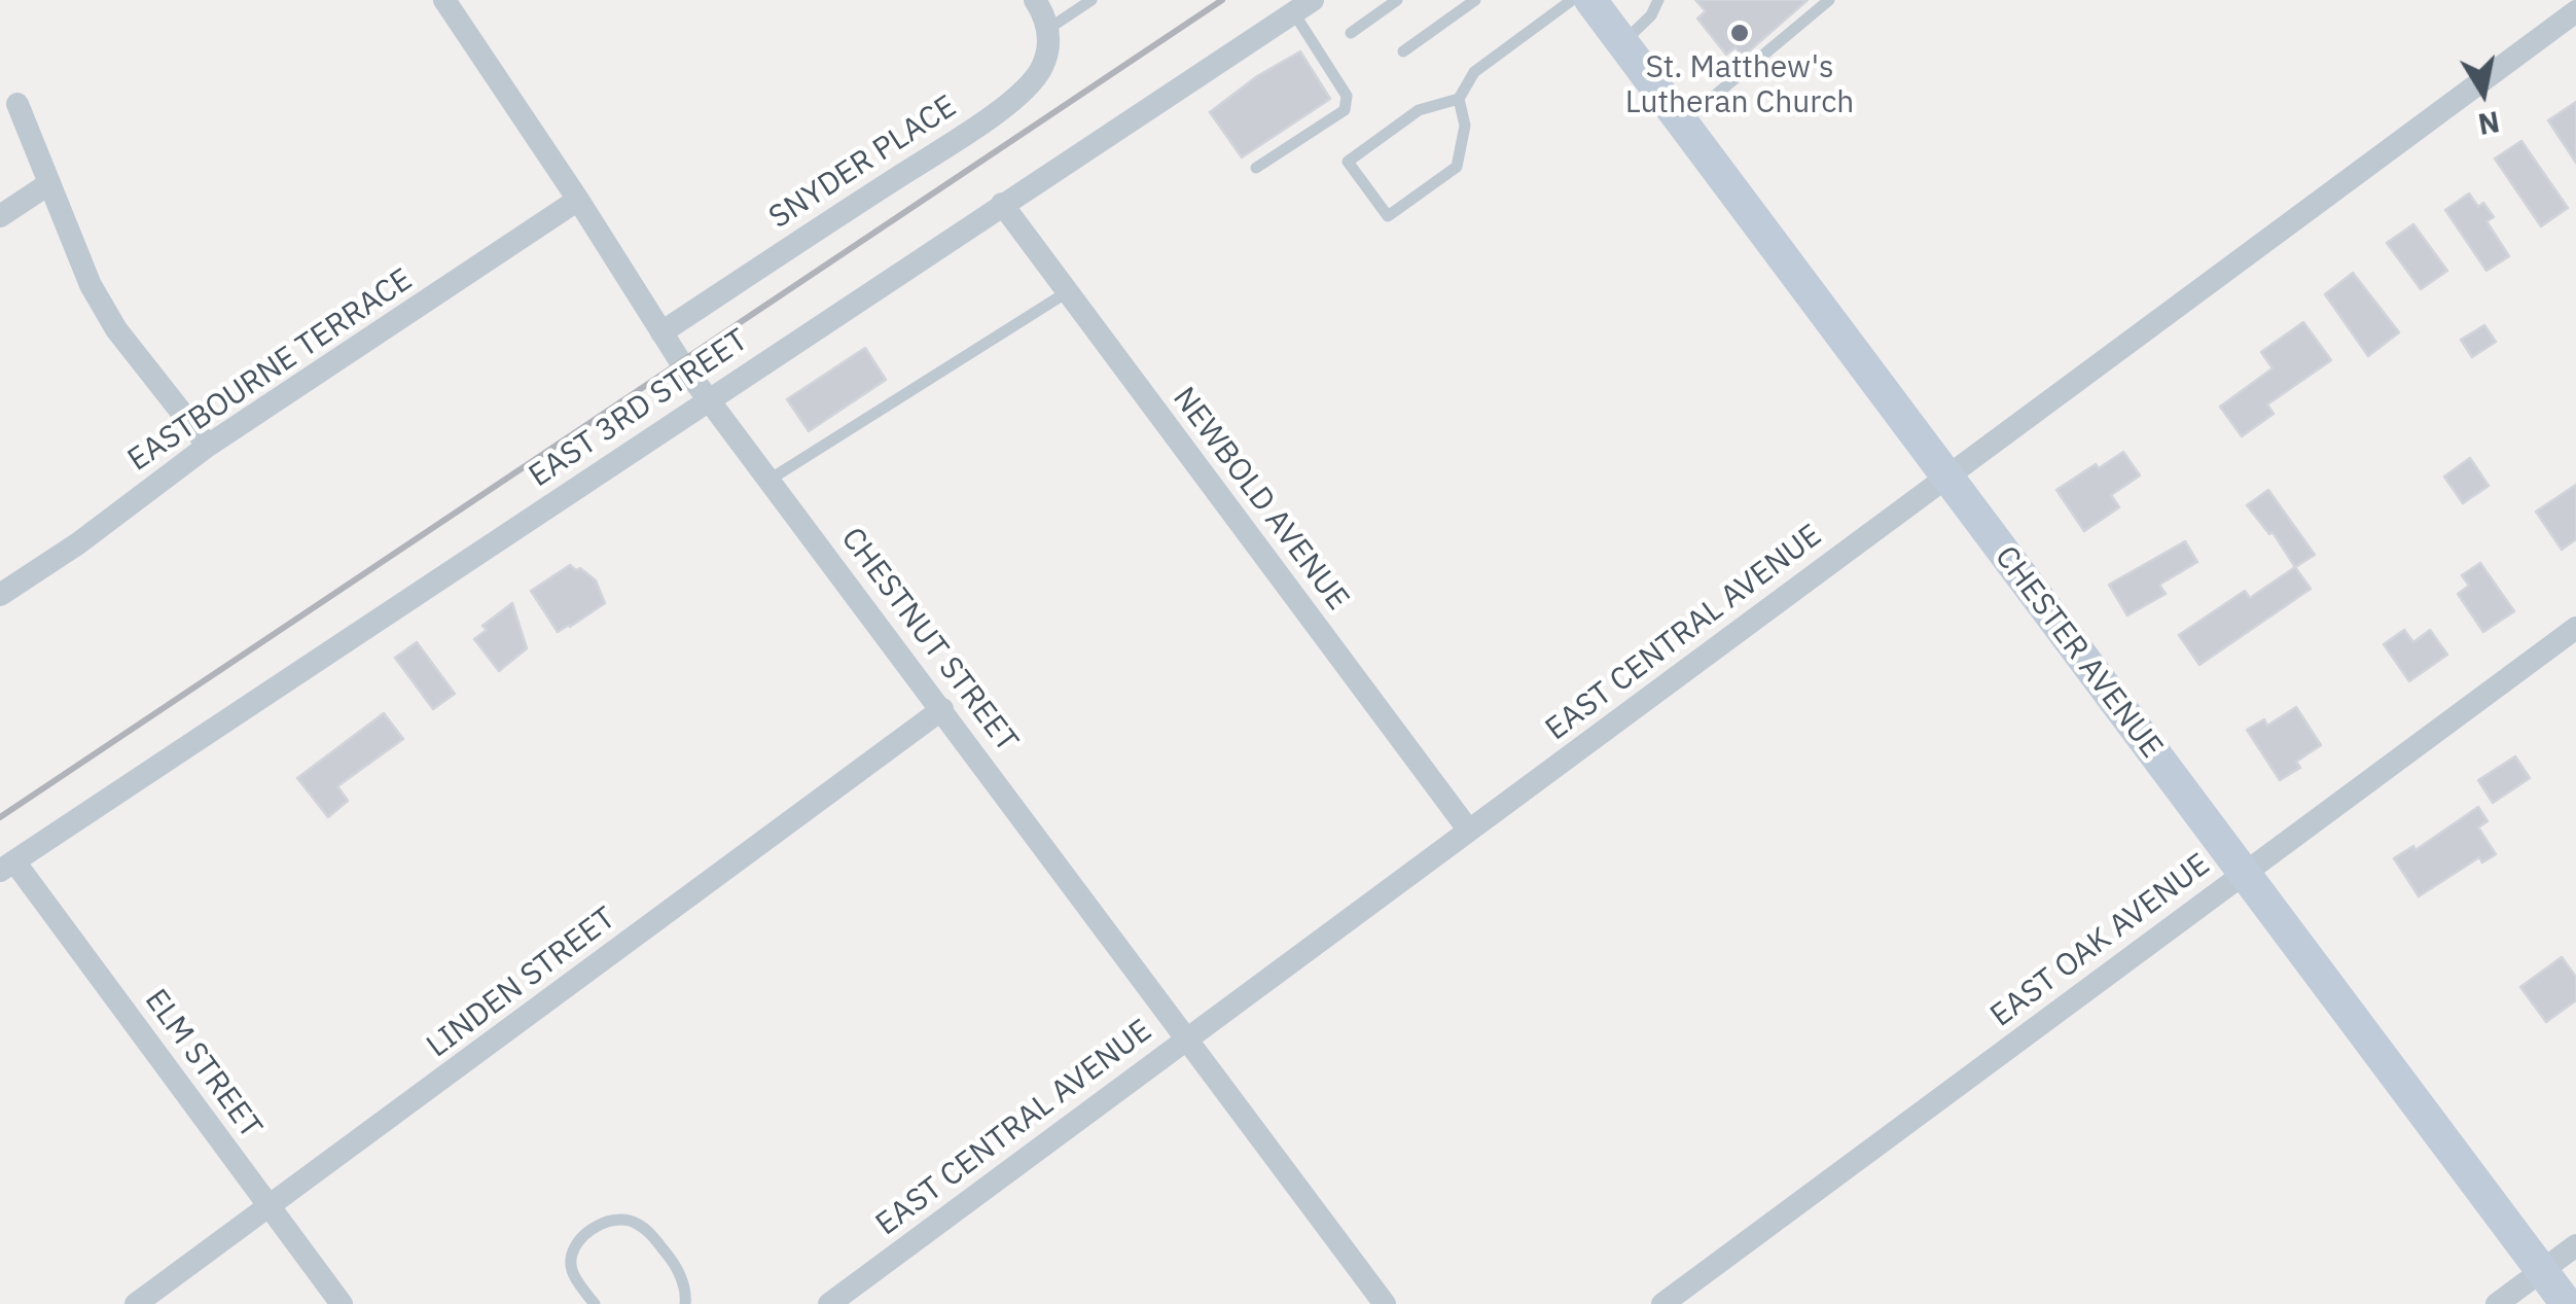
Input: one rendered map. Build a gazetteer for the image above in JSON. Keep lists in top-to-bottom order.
{
  "streets": {
    "main road": ["CHESTER AVENUE"],
    "street": [
      "SNYDER PLACE",
      "EASTBOURNE TERRACE",
      "EAST 3RD STREET",
      "NEWBOLD AVENUE",
      "EAST CENTRAL AVENUE",
      "CHESTNUT STREET",
      "EAST OAK AVENUE",
      "LINDEN STREET",
      "ELM STREET"
    ]
  },
  "crossings": [
    ["SNYDER PLACE", "CHESTNUT STREET"],
    ["EASTBOURNE TERRACE", "CHESTNUT STREET"],
    ["EAST 3RD STREET", "NEWBOLD AVENUE"],
    ["EAST 3RD STREET", "CHESTNUT STREET"],
    ["EAST 3RD STREET", "ELM STREET"],
    ["NEWBOLD AVENUE", "EAST CENTRAL AVENUE"],
    ["EAST CENTRAL AVENUE", "CHESTNUT STREET"],
    ["EAST CENTRAL AVENUE", "CHESTER AVENUE"],
    ["CHESTNUT STREET", "LINDEN STREET"],
    ["CHESTER AVENUE", "EAST OAK AVENUE"],
    ["LINDEN STREET", "ELM STREET"]
  ],
  "places": ["St. Matthew's Lutheran Church"],
  "north": "bottom"
}
